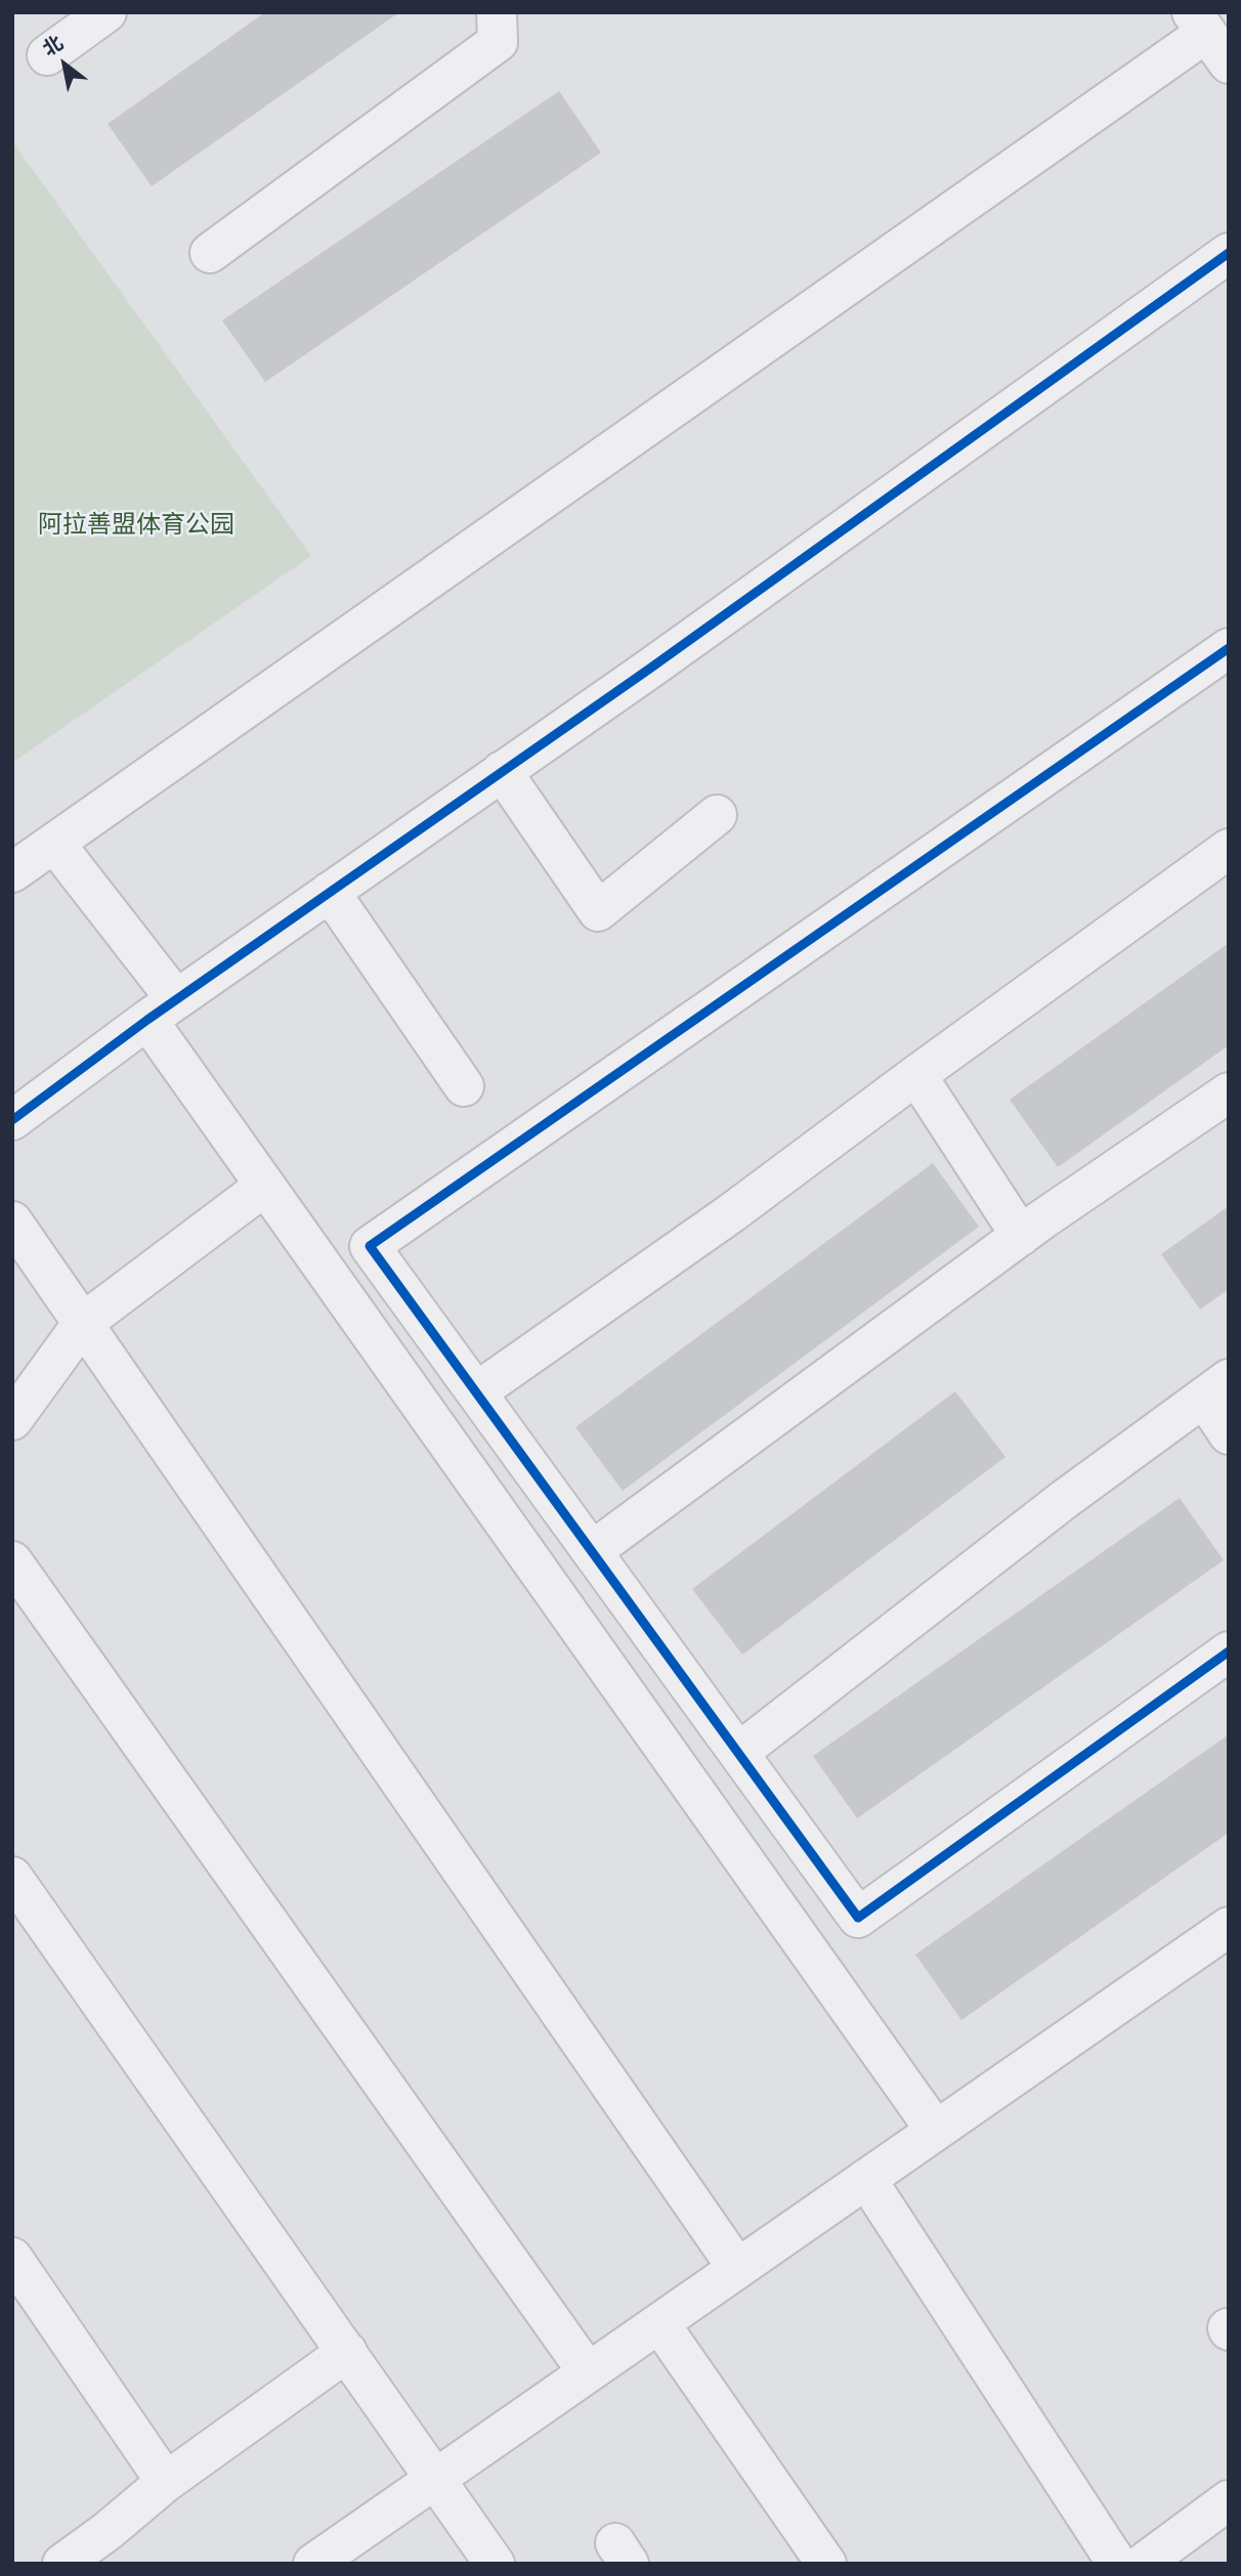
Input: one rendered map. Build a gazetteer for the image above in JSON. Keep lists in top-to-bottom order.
{
  "parks": ["阿拉善盟体育公园"],
  "north": "top left"
}
